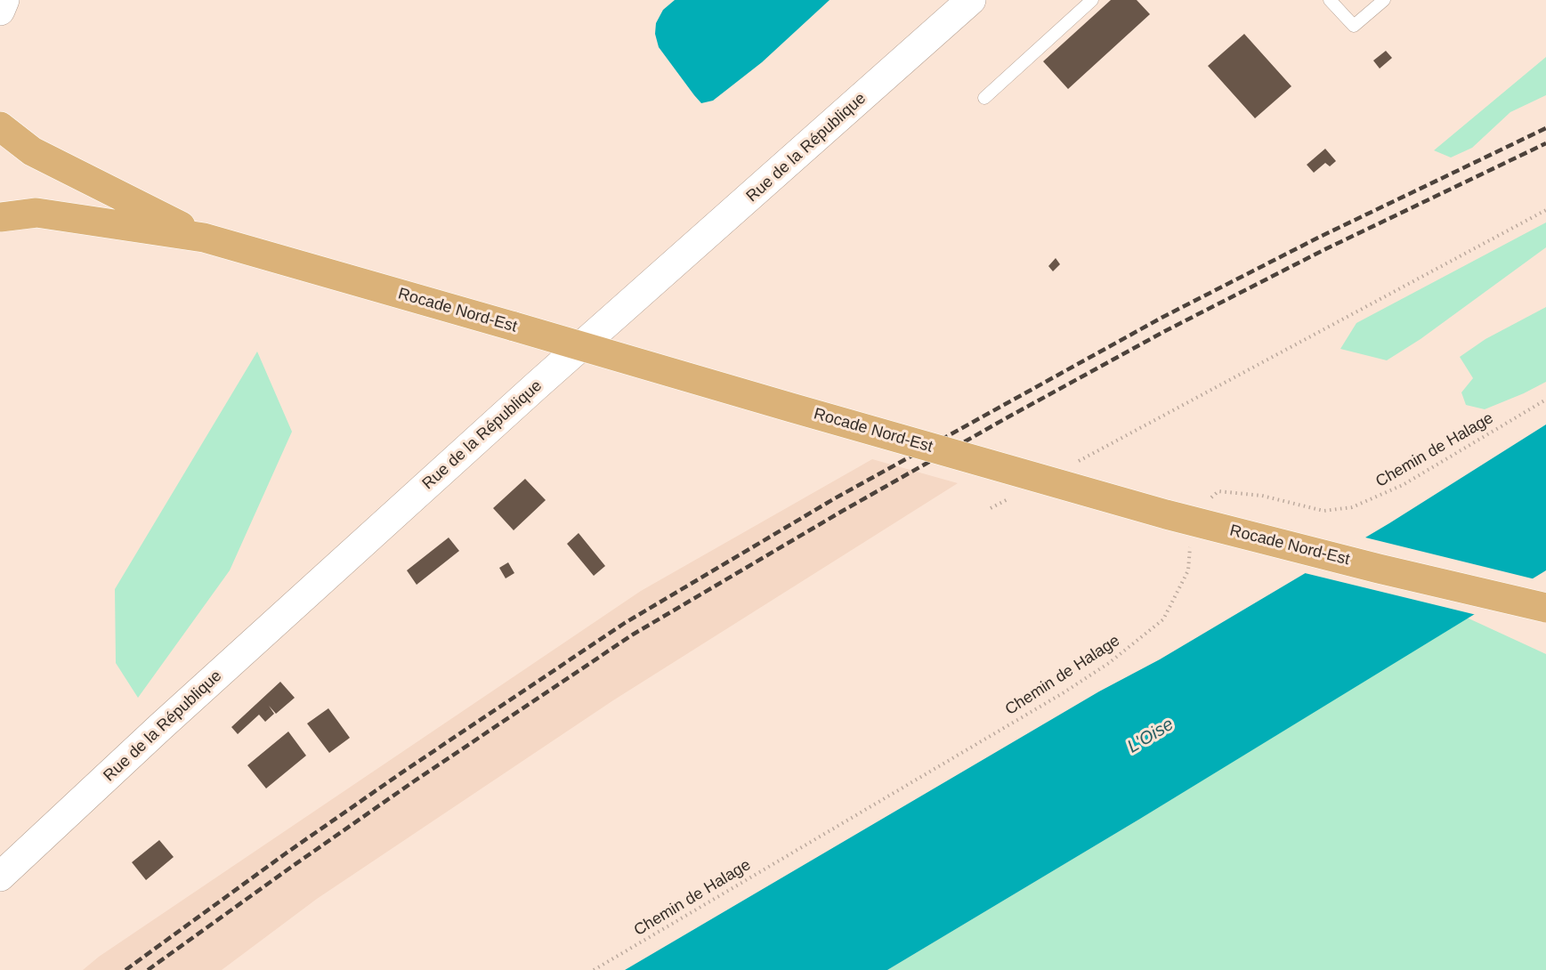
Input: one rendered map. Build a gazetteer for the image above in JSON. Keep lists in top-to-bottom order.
{
  "streets": {
    "main road": ["Rue de la République", "Rocade Nord-Est"],
    "path": ["Chemin de Halage"]
  },
  "water": ["L'Oise"]
}
